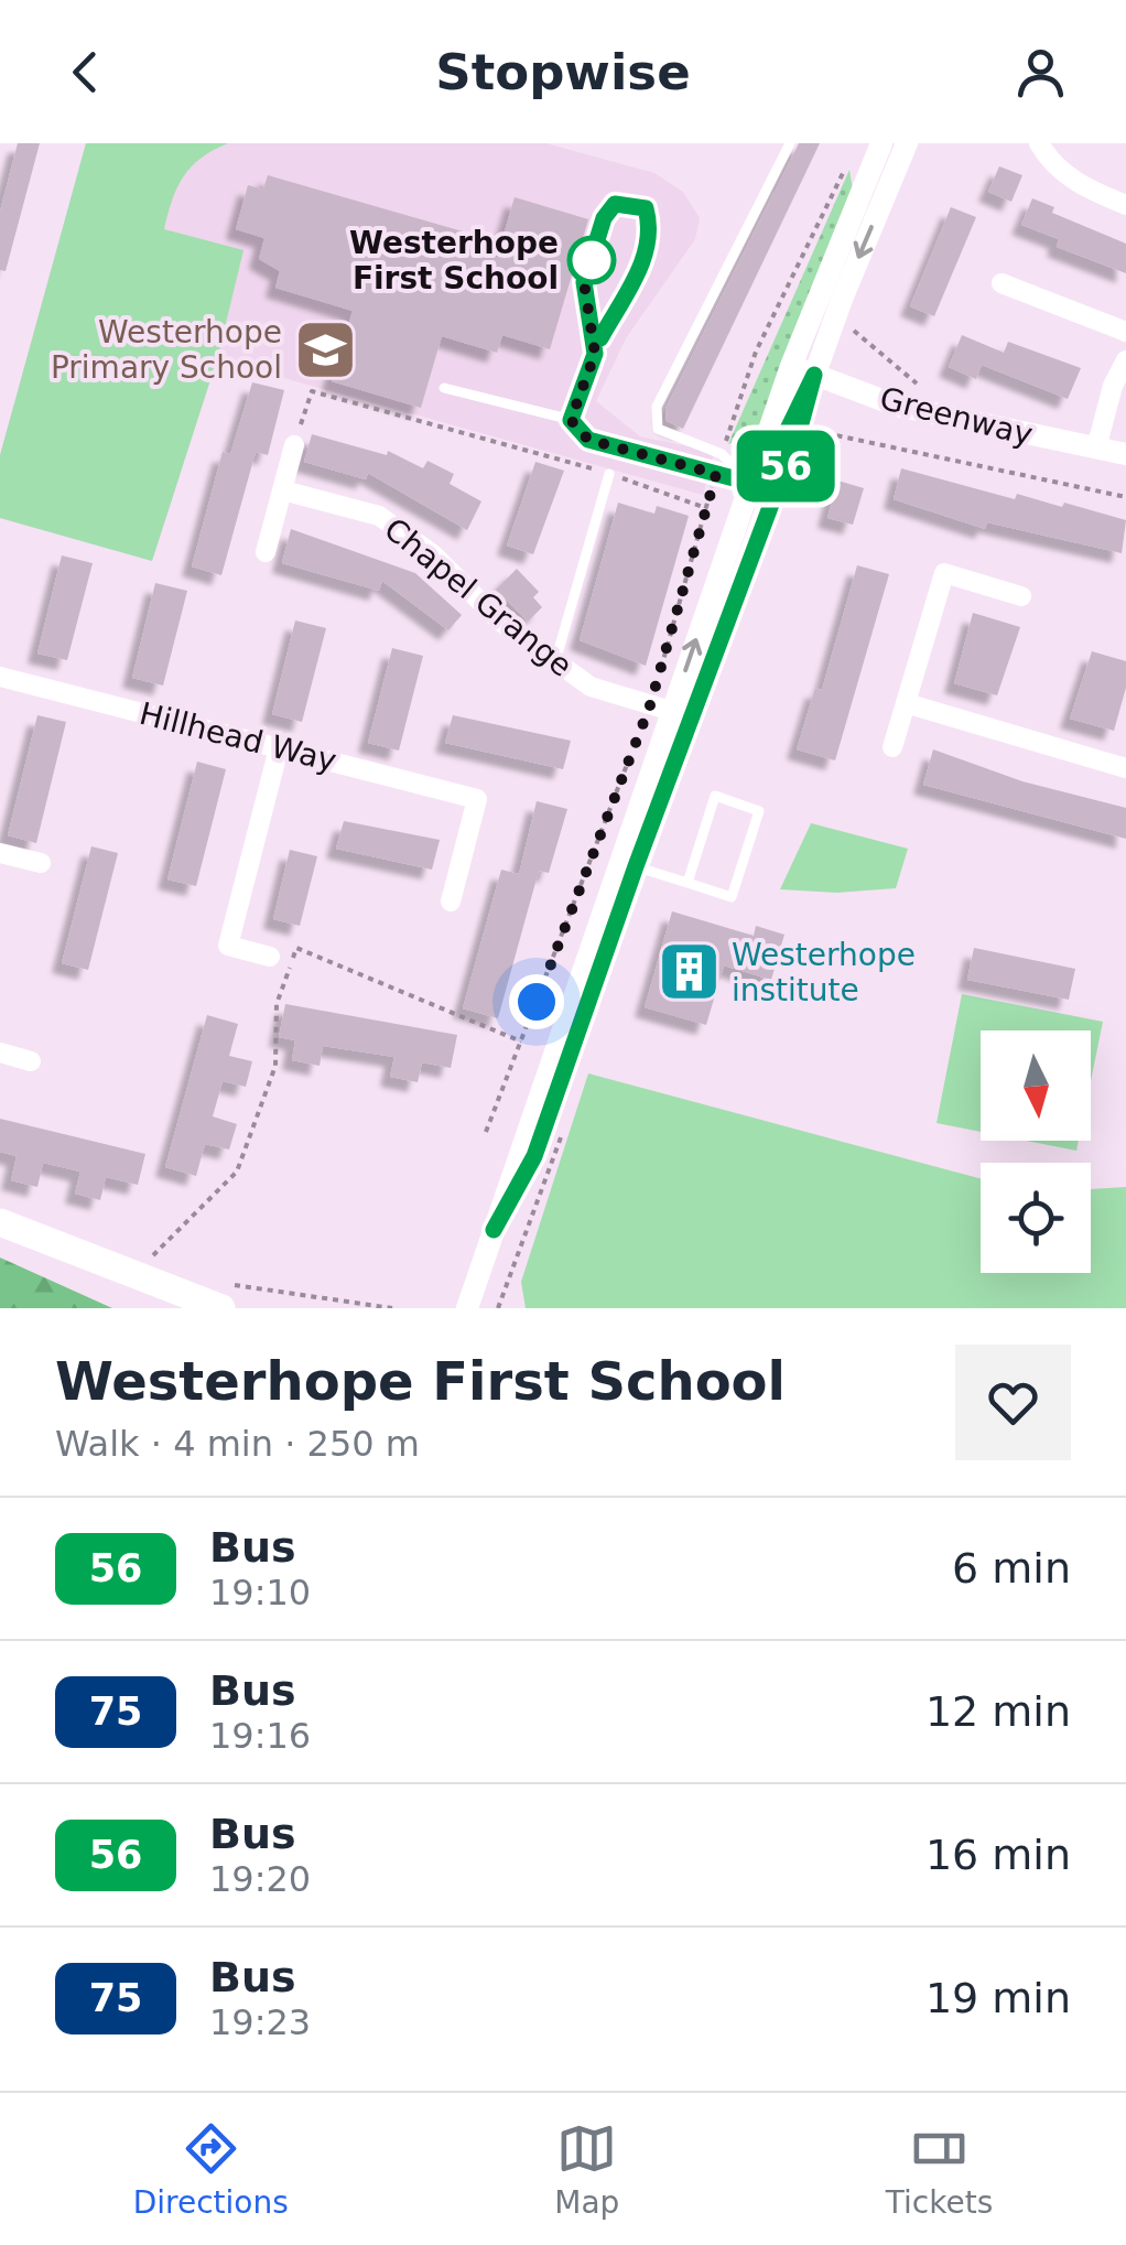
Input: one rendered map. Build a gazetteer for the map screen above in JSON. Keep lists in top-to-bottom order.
{
  "streets": {
    "street": ["Greenway", "Chapel Grange", "Hillhead Way"]
  },
  "places": {
    "other": ["Westerhope First School"],
    "school or university": ["Westerhope Primary School"],
    "building": ["Westerhope institute"]
  },
  "lines": ["bus line 56"],
  "north": "bottom",
  "page": {
    "header": "Stopwise",
    "on_map": "56",
    "heading": ["Westerhope First School", "Walk · 4 min · 250 m"],
    "list": [
      {
        "mark": "56",
        "name": "Bus",
        "note": "19:10",
        "value": "6 min"
      },
      {
        "mark": "75",
        "name": "Bus",
        "note": "19:16",
        "value": "12 min"
      },
      {
        "mark": "56",
        "name": "Bus",
        "note": "19:20",
        "value": "16 min"
      },
      {
        "mark": "75",
        "name": "Bus",
        "note": "19:23",
        "value": "19 min"
      }
    ],
    "tabs": ["Directions", "Map", "Tickets"]
  }
}
